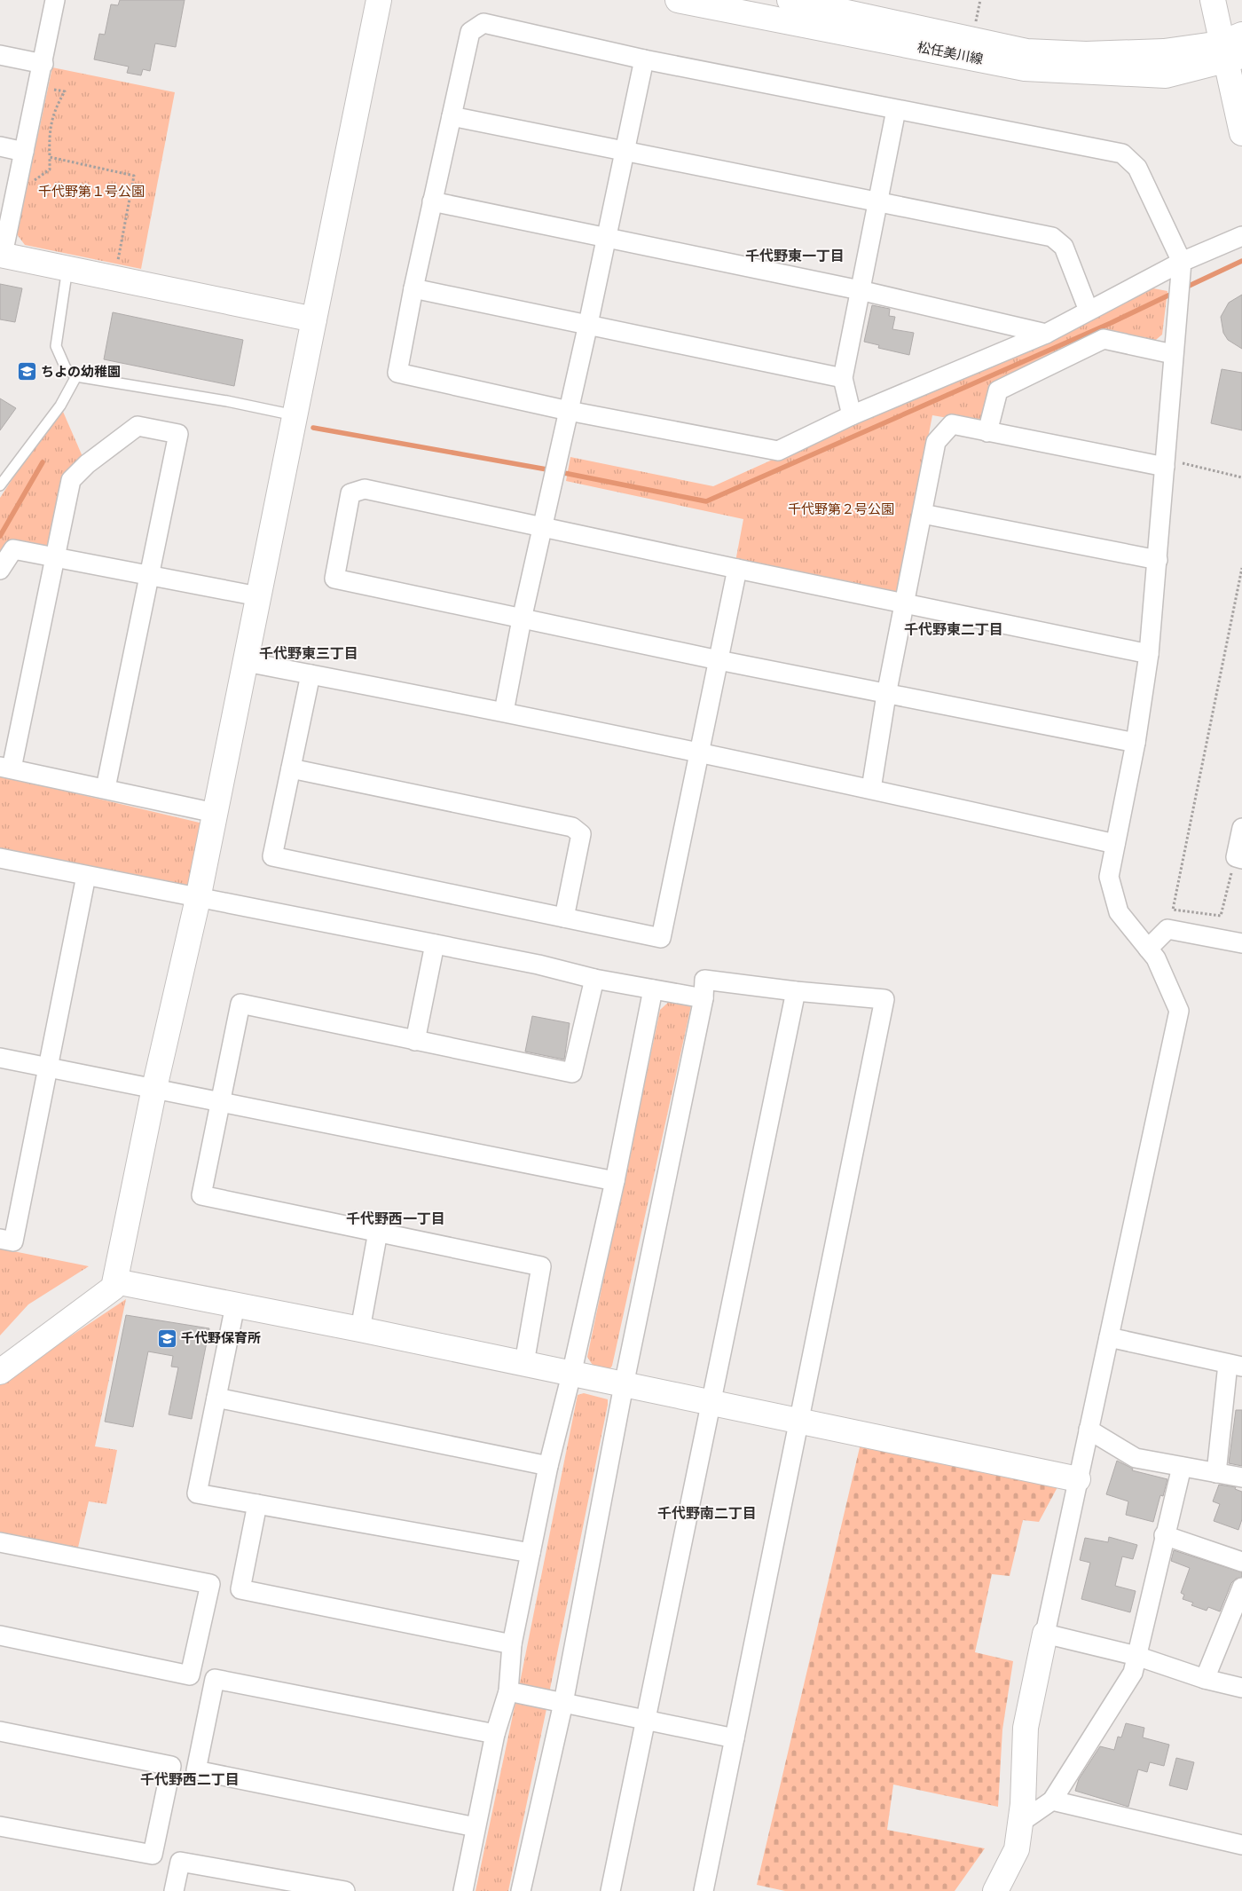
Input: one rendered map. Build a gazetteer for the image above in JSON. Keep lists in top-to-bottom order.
{
  "streets": {
    "street": ["松任美川線"]
  },
  "districts": [
    "千代野東一丁目",
    "千代野東二丁目",
    "千代野東三丁目",
    "千代野西一丁目",
    "千代野南二丁目",
    "千代野西二丁目"
  ],
  "parks": ["千代野第１号公園", "千代野第２号公園"],
  "places": {
    "school or university": ["ちよの幼稚園", "千代野保育所"]
  }
}
